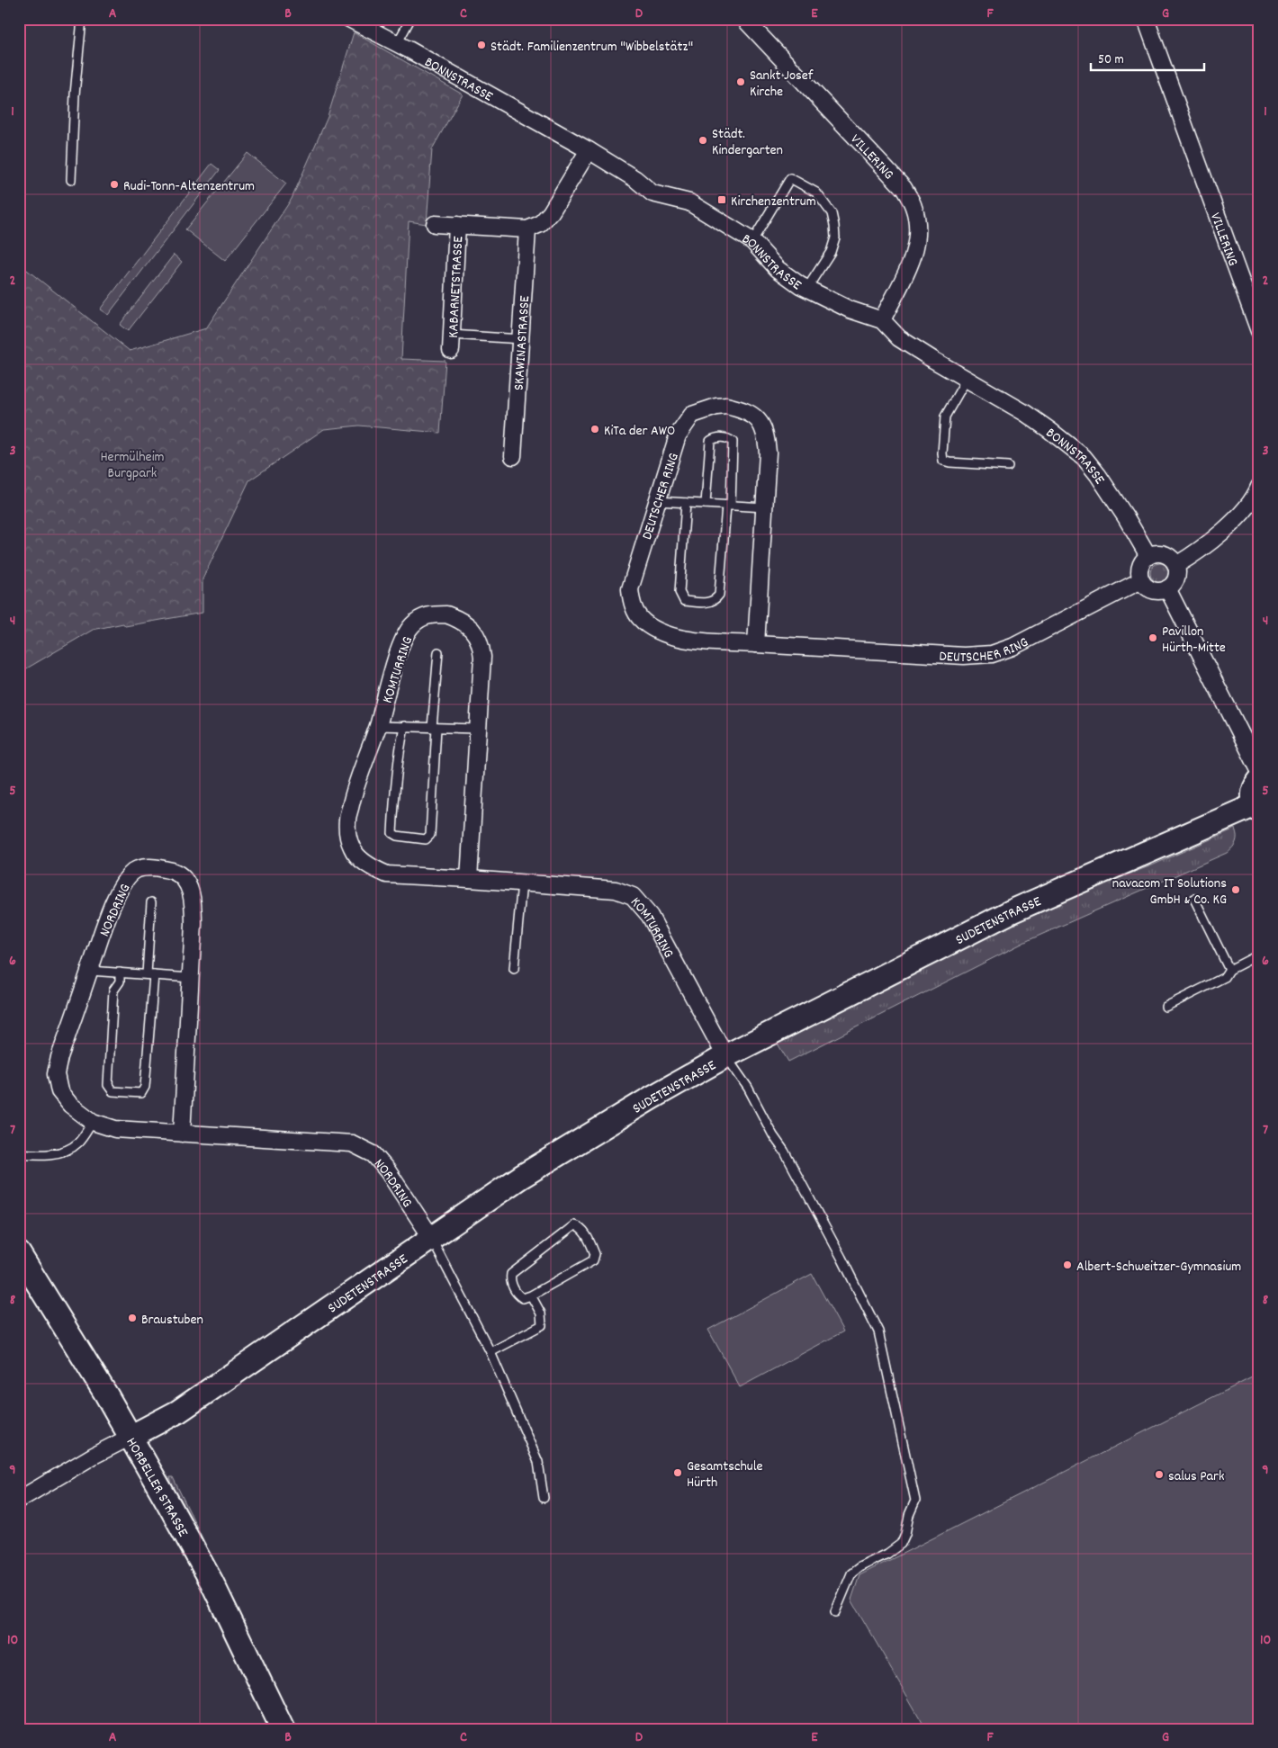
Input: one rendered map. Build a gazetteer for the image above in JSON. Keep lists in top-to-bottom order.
{
  "streets": {
    "street": [
      "BONNSTRASSE",
      "VILLERING",
      "KABARNETSTRASSE",
      "SKAWINASTRASSE",
      "DEUTSCHER RING",
      "KOMTURRING",
      "NORDRING",
      "SUDETENSTRASSE",
      "HORBELLER STRASSE"
    ]
  },
  "crossings": [
    ["BONNSTRASSE", "VILLERING"],
    ["BONNSTRASSE", "DEUTSCHER RING"],
    ["KOMTURRING", "SUDETENSTRASSE"],
    ["NORDRING", "SUDETENSTRASSE"],
    ["SUDETENSTRASSE", "HORBELLER STRASSE"]
  ],
  "parks": ["Hermülheim Burgpark"],
  "places": {
    "other": [
      "Städt. Familienzentrum \"Wibbelstätz\"",
      "Sankt Josef Kirche",
      "Städt. Kindergarten",
      "Rudi-Tonn-Altenzentrum",
      "KiTa der AWO",
      "Pavillon Hürth-Mitte",
      "navacom IT Solutions GmbH & Co. KG",
      "Albert-Schweitzer-Gymnasium",
      "Braustuben",
      "Gesamtschule Hürth",
      "salus Park"
    ],
    "transit": ["Kirchenzentrum"]
  },
  "scale_bar": "50 m",
  "grid": {
    "columns": [
      "A",
      "B",
      "C",
      "D",
      "E",
      "F",
      "G"
    ],
    "rows": [
      "1",
      "2",
      "3",
      "4",
      "5",
      "6",
      "7",
      "8",
      "9",
      "10"
    ]
  }
}
